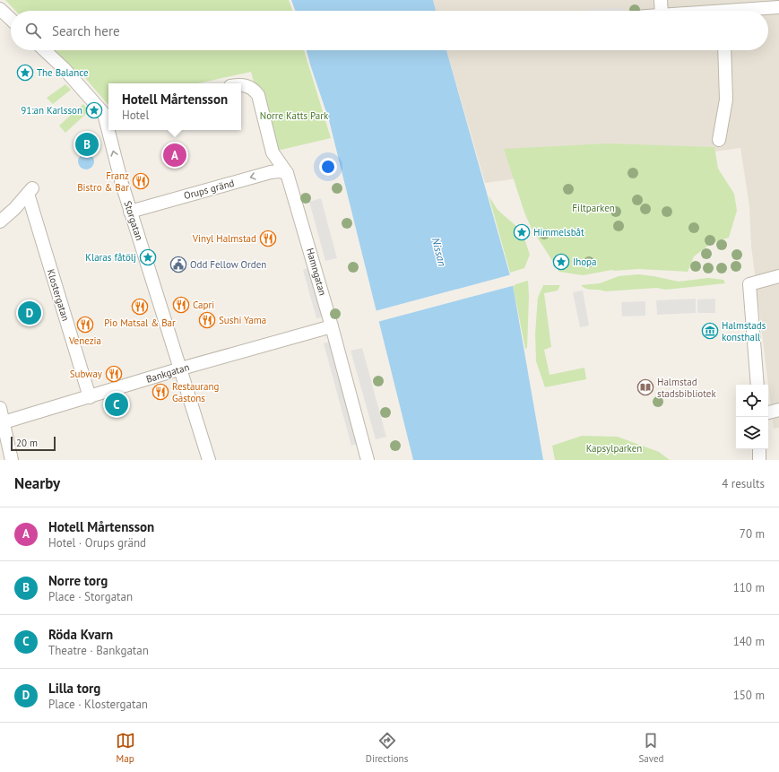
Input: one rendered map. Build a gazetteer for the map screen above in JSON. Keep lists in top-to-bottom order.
{
  "streets": {
    "street": [
      "Orups gränd",
      "Storgatan",
      "Hamngatan",
      "Klostergatan",
      "Bankgatan"
    ]
  },
  "crossings": [
    ["Orups gränd", "Storgatan"],
    ["Orups gränd", "Hamngatan"],
    ["Storgatan", "Bankgatan"],
    ["Hamngatan", "Bankgatan"],
    ["Klostergatan", "Bankgatan"]
  ],
  "one_way": ["Orups gränd"],
  "water": ["Nissan"],
  "parks": ["Norre Katts Park", "Filtparken", "Kapsylparken"],
  "places": {
    "place": [
      "The Balance",
      "91:an Karlsson",
      "Himmelsbåt",
      "Klaras fåtölj",
      "Ihopa"
    ],
    "restaurant": [
      "Franz Bistro & Bar",
      "Vinyl Halmstad",
      "Capri",
      "Pio Matsal & Bar",
      "Sushi Yama",
      "Venezia",
      "Subway",
      "Restaurang Gastons"
    ],
    "public building": ["Odd Fellow Orden"],
    "museum": ["Halmstads konsthall"],
    "library": ["Halmstad stadsbibliotek"]
  },
  "scale_bar": "20 m",
  "page": {
    "search": "Search here",
    "popup": ["Hotell Mårtensson", "Hotel"],
    "pins": [
      "B",
      "A",
      "D",
      "C"
    ],
    "scale": "20 m",
    "heading": ["Nearby", "4 results"],
    "list": [
      {
        "mark": "A",
        "name": "Hotell Mårtensson",
        "note": "Hotel · Orups gränd",
        "value": "70 m"
      },
      {
        "mark": "B",
        "name": "Norre torg",
        "note": "Place · Storgatan",
        "value": "110 m"
      },
      {
        "mark": "C",
        "name": "Röda Kvarn",
        "note": "Theatre · Bankgatan",
        "value": "140 m"
      },
      {
        "mark": "D",
        "name": "Lilla torg",
        "note": "Place · Klostergatan",
        "value": "150 m"
      }
    ],
    "nav": ["Map", "Directions", "Saved"]
  }
}
